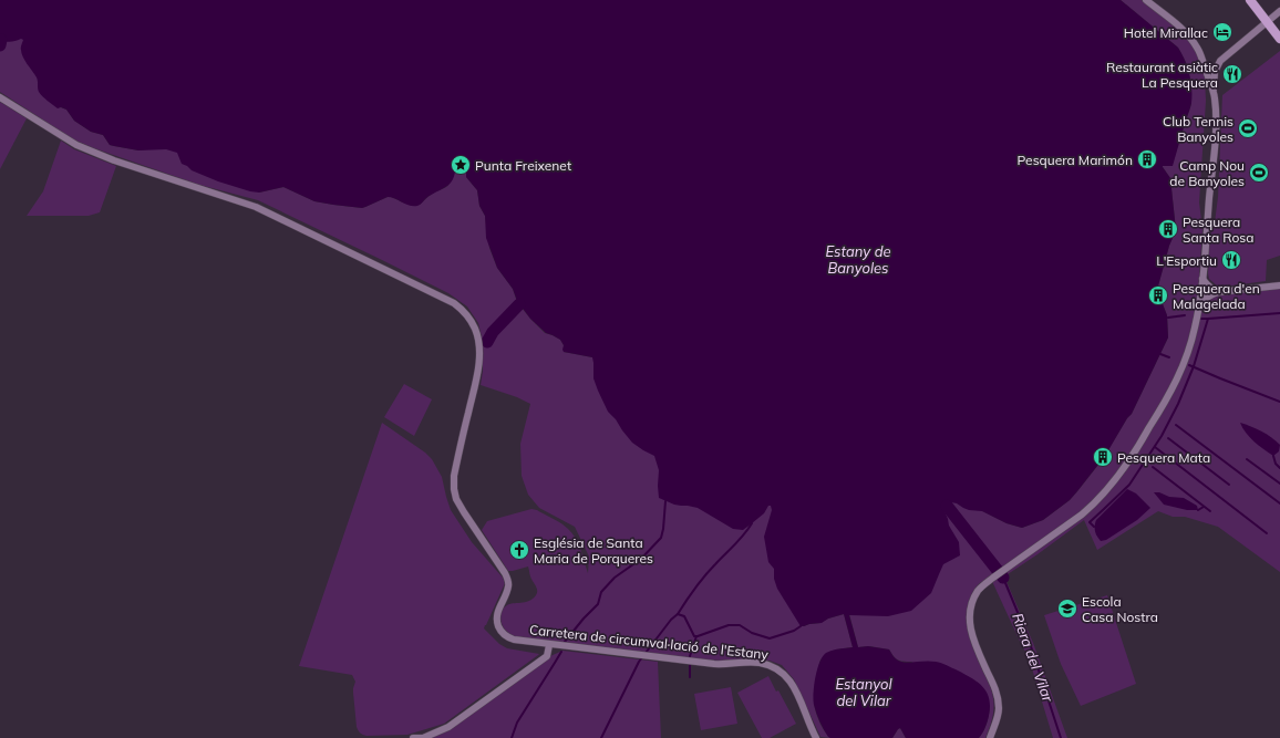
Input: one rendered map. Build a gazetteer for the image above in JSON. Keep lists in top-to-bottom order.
{
  "streets": {
    "street": ["Carretera de circumval·lació de l'Estany"]
  },
  "water": ["Estany de Banyoles", "Riera del Vilar", "Estanyol del Vilar"],
  "places": {
    "hotel": ["Hotel Mirallac"],
    "restaurant": ["Restaurant asiàtic La Pesquera", "L'Esportiu"],
    "sports": ["Club Tennis Banyoles", "Camp Nou de Banyoles"],
    "building": [
      "Pesquera Marimón",
      "Pesquera Santa Rosa",
      "Pesquera d'en Malagelada",
      "Pesquera Mata"
    ],
    "place": ["Punta Freixenet"],
    "church": ["Església de Santa Maria de Porqueres"],
    "school or university": ["Escola Casa Nostra"]
  }
}
